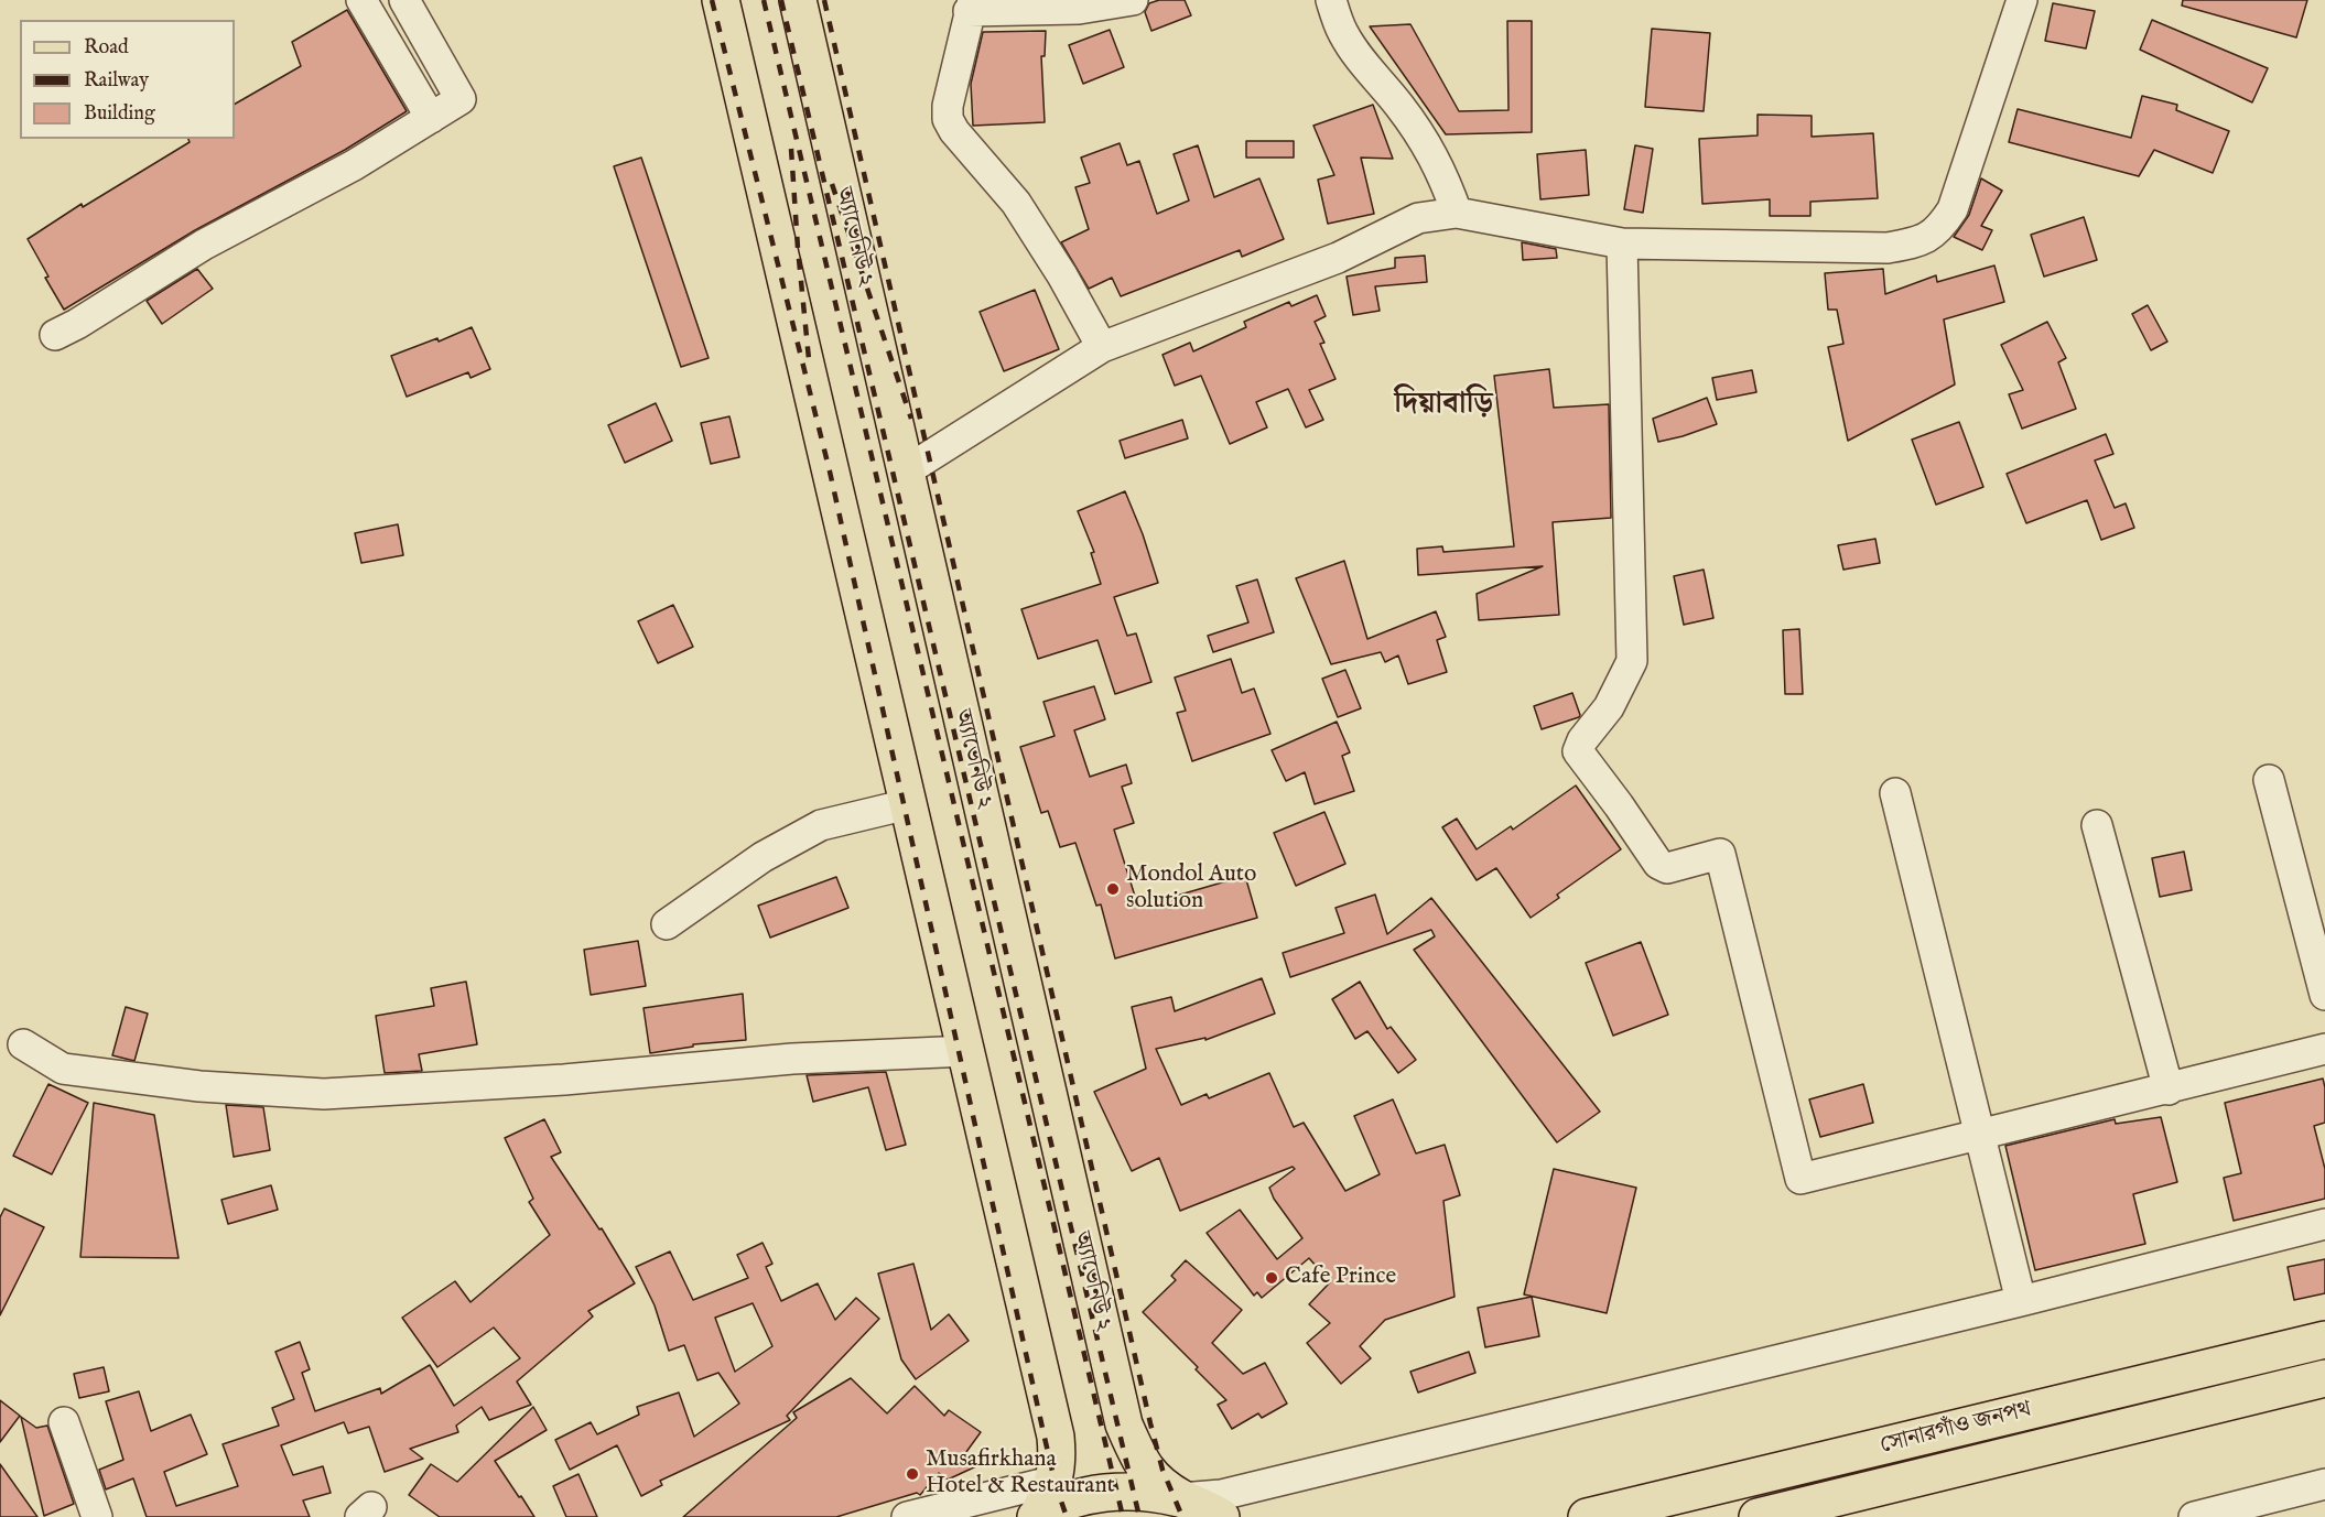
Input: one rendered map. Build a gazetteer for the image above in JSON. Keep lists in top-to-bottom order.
{
  "streets": {
    "main road": ["অ্যাভেনিউ ২", "সোনারগাঁও জনপথ"]
  },
  "districts": ["দিয়াবাড়ি"],
  "places": ["Mondol Auto solution", "Cafe Prince", "Musafirkhana Hotel & Restaurant"],
  "legend": ["Road", "Railway", "Building"]
}
